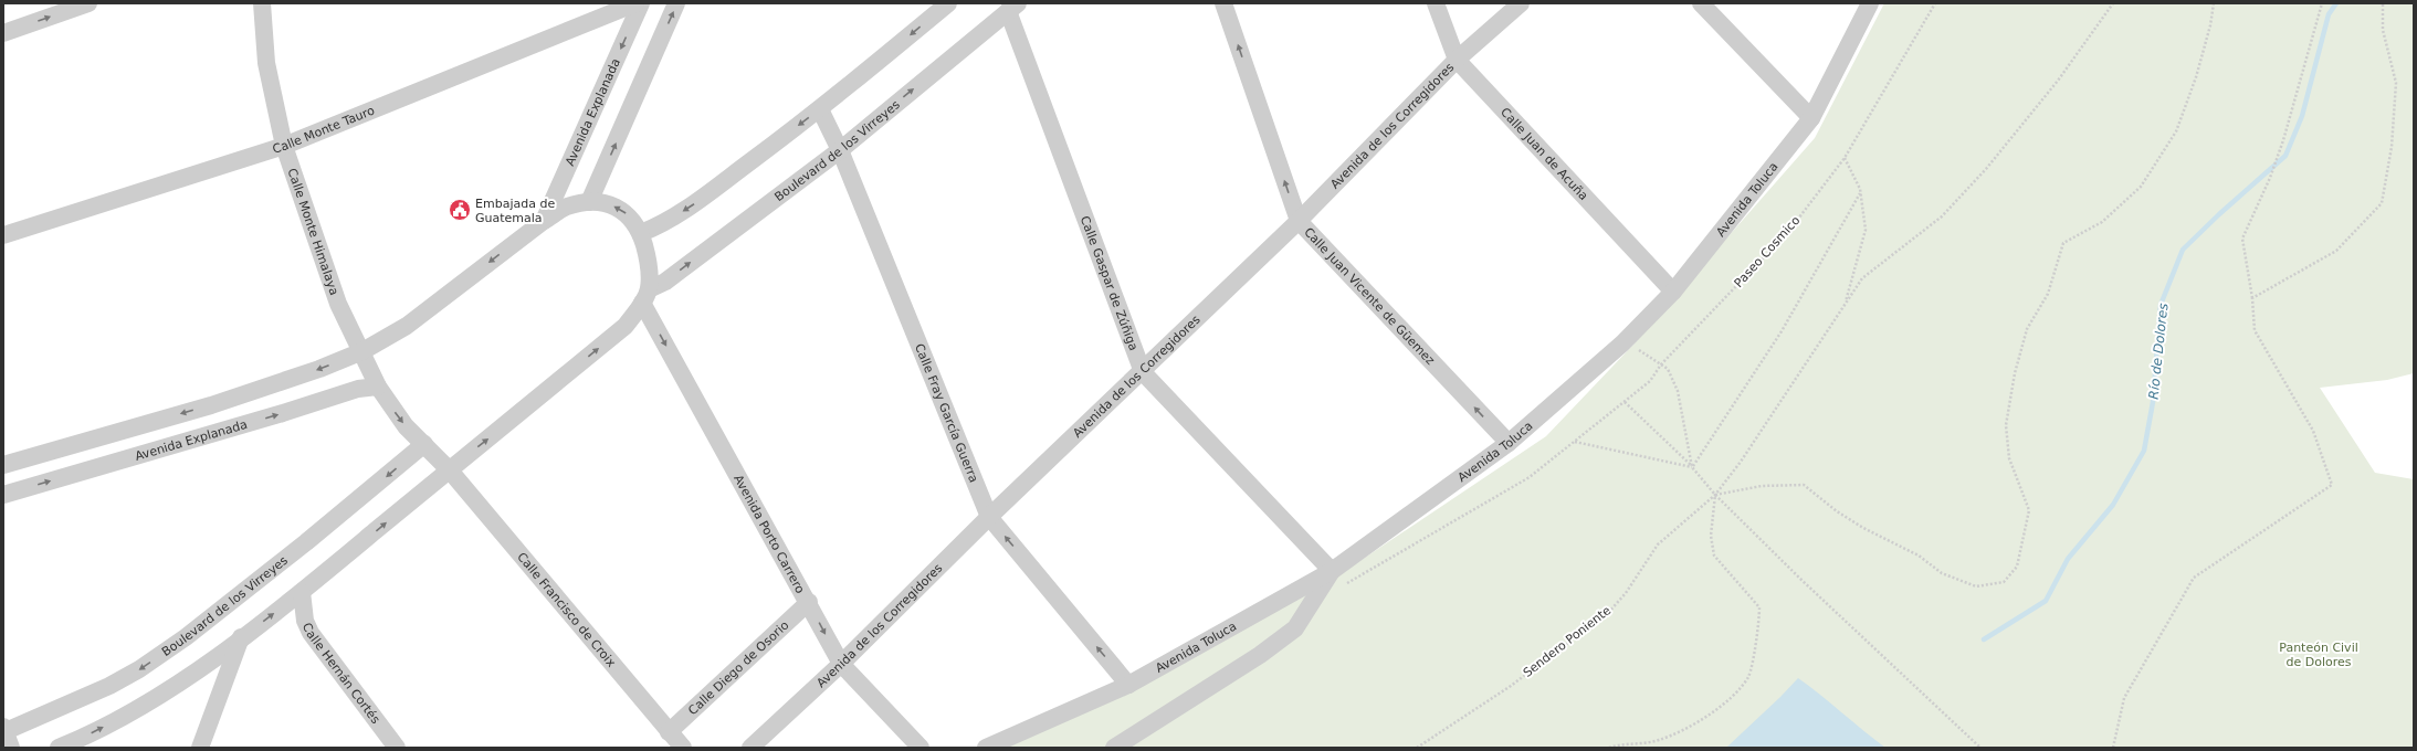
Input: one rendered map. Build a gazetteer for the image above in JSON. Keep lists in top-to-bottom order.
{
  "streets": {
    "street": [
      "Avenida Explanada",
      "Avenida de los Corregidores",
      "Calle Monte Tauro",
      "Boulevard de los Virreyes",
      "Calle Juan de Acuña",
      "Avenida Toluca",
      "Calle Monte Himalaya",
      "Calle Gaspar de Zúñiga",
      "Calle Juan Vicente de Güemez",
      "Calle Fray García Guerra",
      "Avenida Porto Carrero",
      "Calle Francisco de Croix",
      "Calle Diego de Osorio",
      "Calle Hernán Cortés"
    ],
    "path": ["Paseo Cosmico", "Sendero Poniente"]
  },
  "crossings": [
    ["Avenida Explanada", "Calle Monte Himalaya"],
    ["Avenida Explanada", "Calle Francisco de Croix"],
    ["Avenida de los Corregidores", "Calle Juan de Acuña"],
    ["Avenida de los Corregidores", "Calle Gaspar de Zúñiga"],
    ["Avenida de los Corregidores", "Calle Juan Vicente de Güemez"],
    ["Avenida de los Corregidores", "Calle Fray García Guerra"],
    ["Avenida de los Corregidores", "Avenida Porto Carrero"],
    ["Calle Monte Tauro", "Calle Monte Himalaya"],
    ["Boulevard de los Virreyes", "Calle Gaspar de Zúñiga"],
    ["Boulevard de los Virreyes", "Calle Fray García Guerra"],
    ["Boulevard de los Virreyes", "Avenida Porto Carrero"],
    ["Boulevard de los Virreyes", "Calle Francisco de Croix"],
    ["Calle Juan de Acuña", "Avenida Toluca"],
    ["Avenida Toluca", "Calle Gaspar de Zúñiga"],
    ["Avenida Toluca", "Calle Juan Vicente de Güemez"],
    ["Avenida Toluca", "Calle Fray García Guerra"],
    ["Calle Monte Himalaya", "Calle Francisco de Croix"],
    ["Avenida Porto Carrero", "Calle Diego de Osorio"],
    ["Calle Francisco de Croix", "Calle Diego de Osorio"]
  ],
  "one_way": ["Calle Juan Vicente de Güemez", "Avenida Porto Carrero"],
  "water": ["Río de Dolores"],
  "parks": ["Panteón Civil de Dolores"],
  "places": {
    "public building": ["Embajada de Guatemala"]
  }
}
